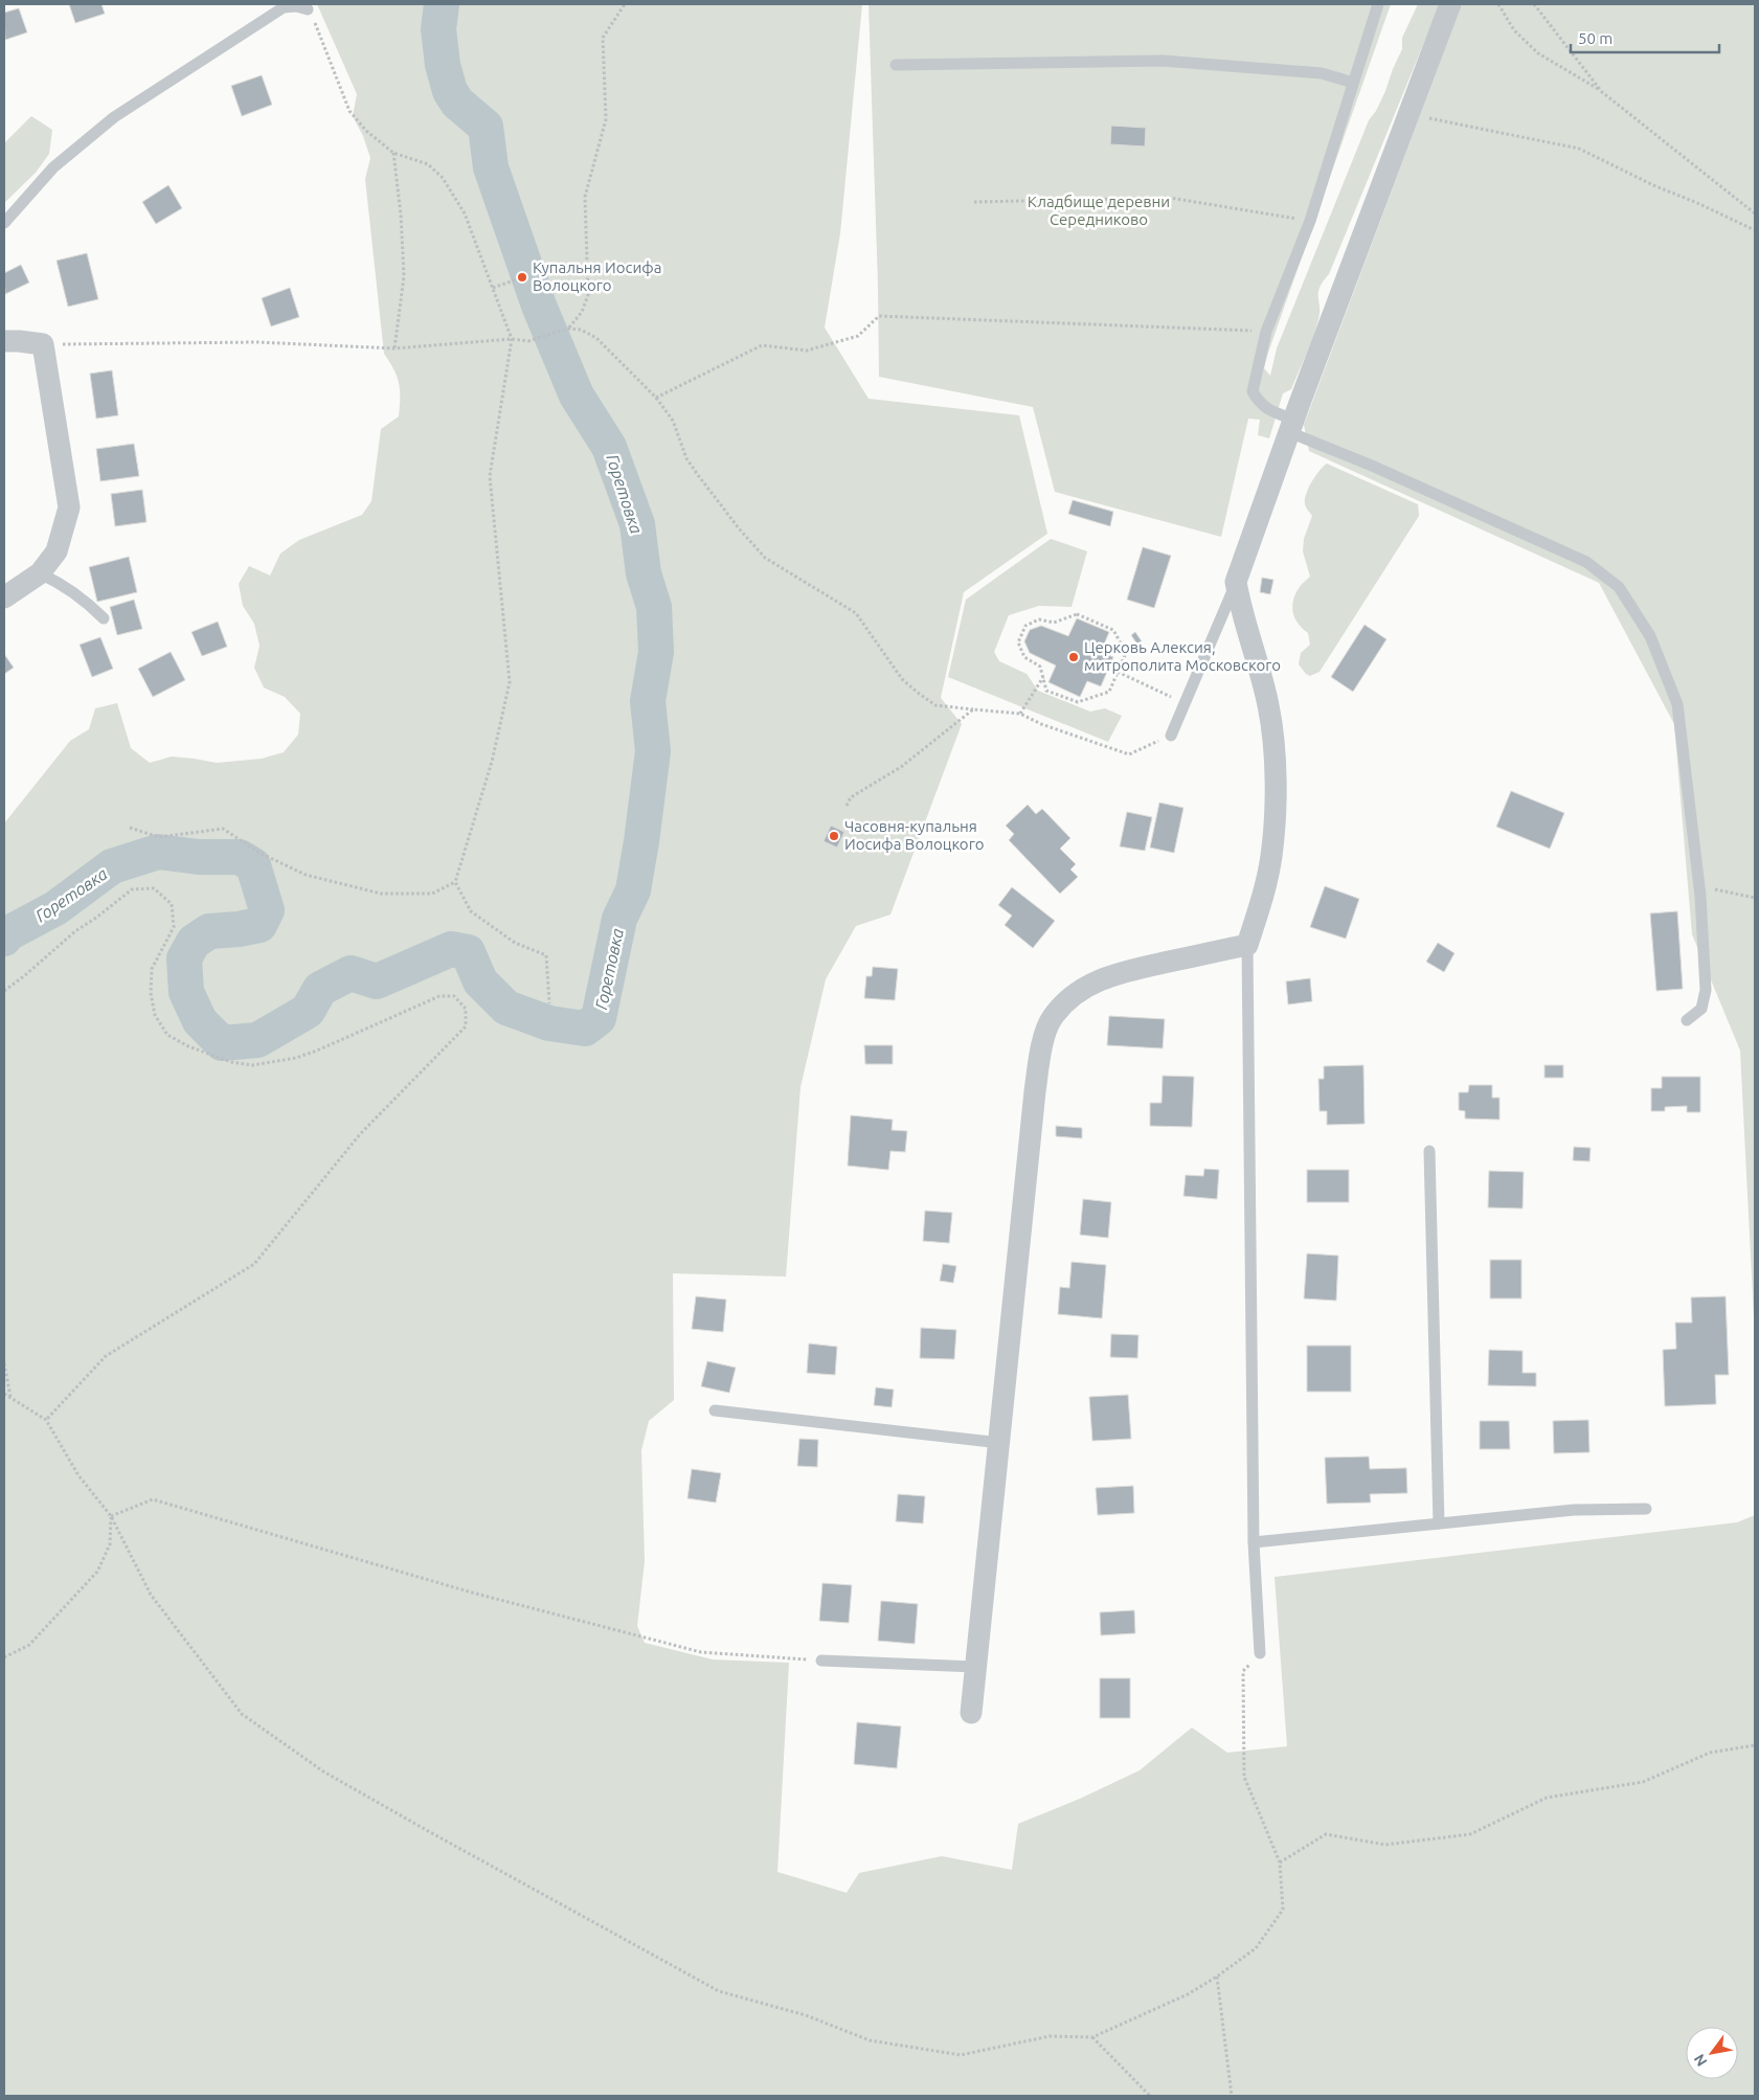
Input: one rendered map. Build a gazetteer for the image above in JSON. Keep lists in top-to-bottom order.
{
  "water": ["Горетовка"],
  "parks": ["Кладбище деревни Середниково"],
  "places": ["Купальня Иосифа Волоцкого", "Церковь Алексия, митрополита Московского", "Часовня-купальня Иосифа Волоцкого"],
  "scale_bar": "50 m",
  "north": "bottom left"
}
